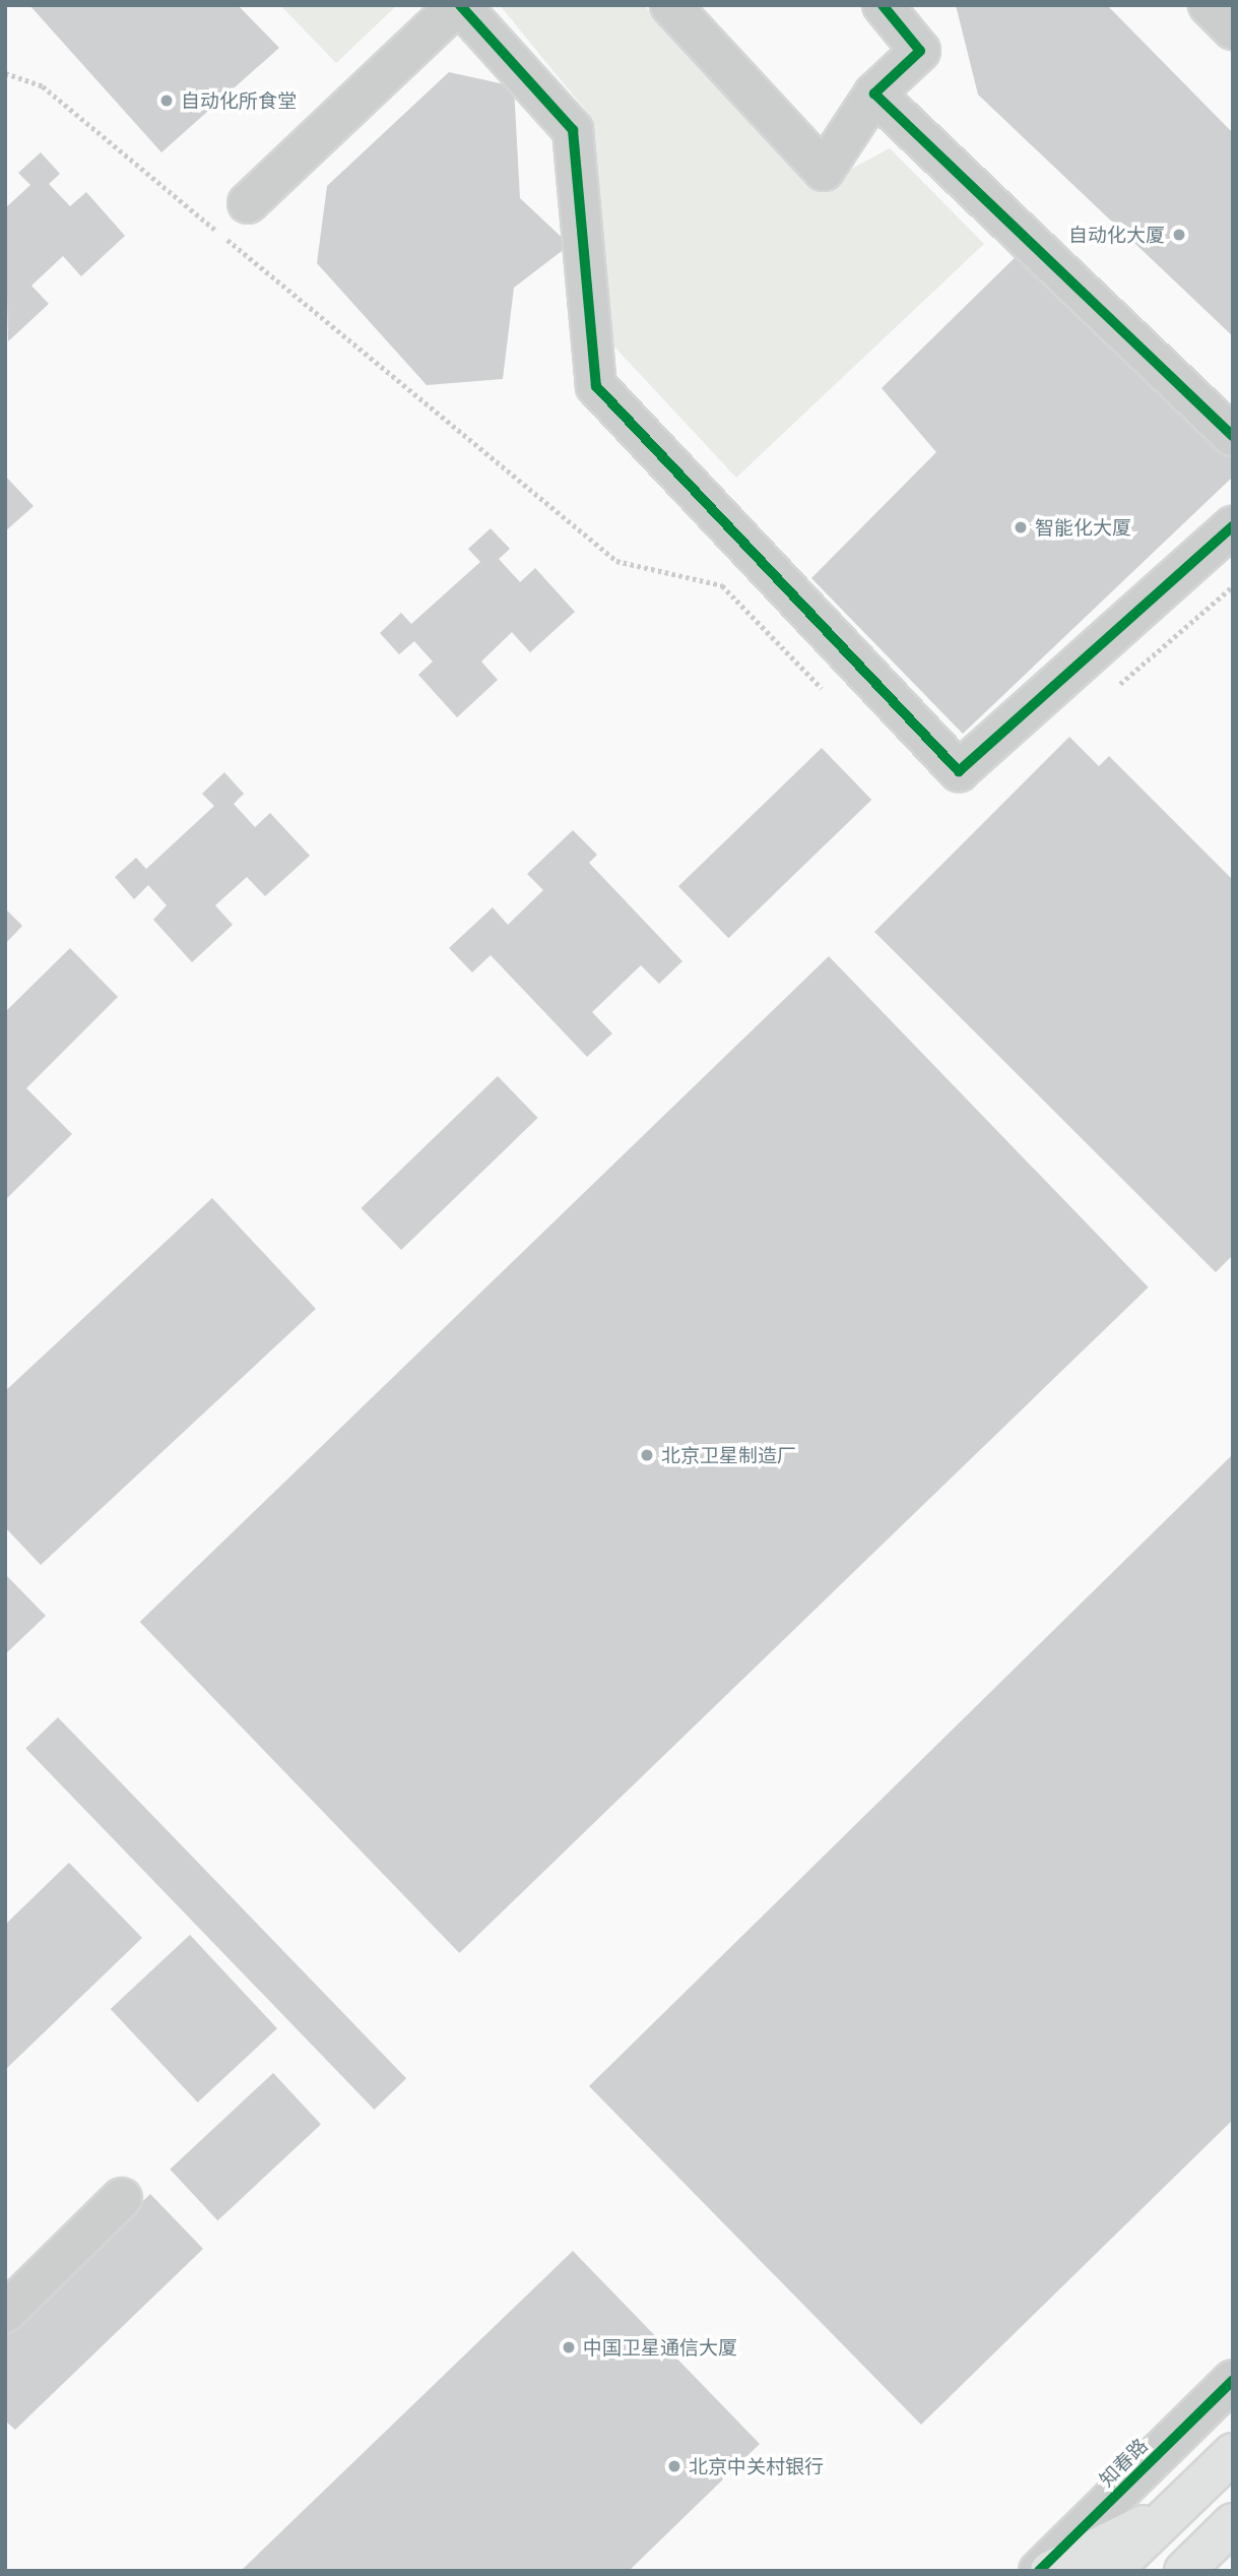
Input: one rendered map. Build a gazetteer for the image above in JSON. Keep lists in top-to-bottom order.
{
  "streets": {
    "street": ["知春路"]
  },
  "places": [
    "自动化所食堂",
    "自动化大厦",
    "智能化大厦",
    "北京卫星制造厂",
    "中国卫星通信大厦",
    "北京中关村银行"
  ]
}
